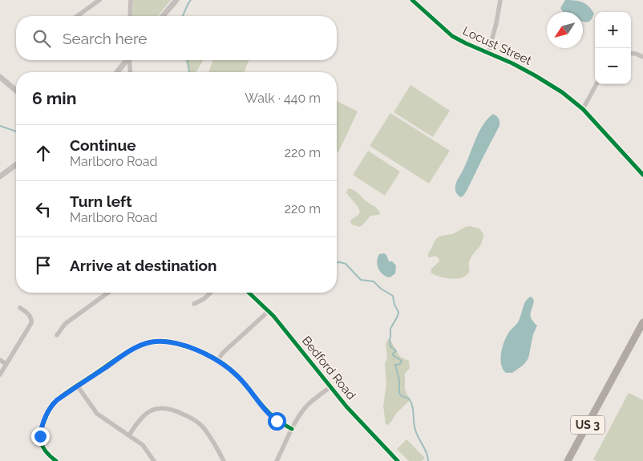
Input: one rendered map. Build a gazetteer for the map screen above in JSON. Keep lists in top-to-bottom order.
{
  "streets": {
    "highway": ["US 3"],
    "street": ["Locust Street", "Bedford Road"]
  },
  "north": "bottom left",
  "page": {
    "map_buttons": ["+", "−"],
    "search": "Search here",
    "heading": ["6 min", "Walk · 440 m"],
    "list": [
      ["Continue", "Marlboro Road", "220 m"],
      ["Turn left", "Marlboro Road", "220 m"],
      "Arrive at destination"
    ]
  }
}
